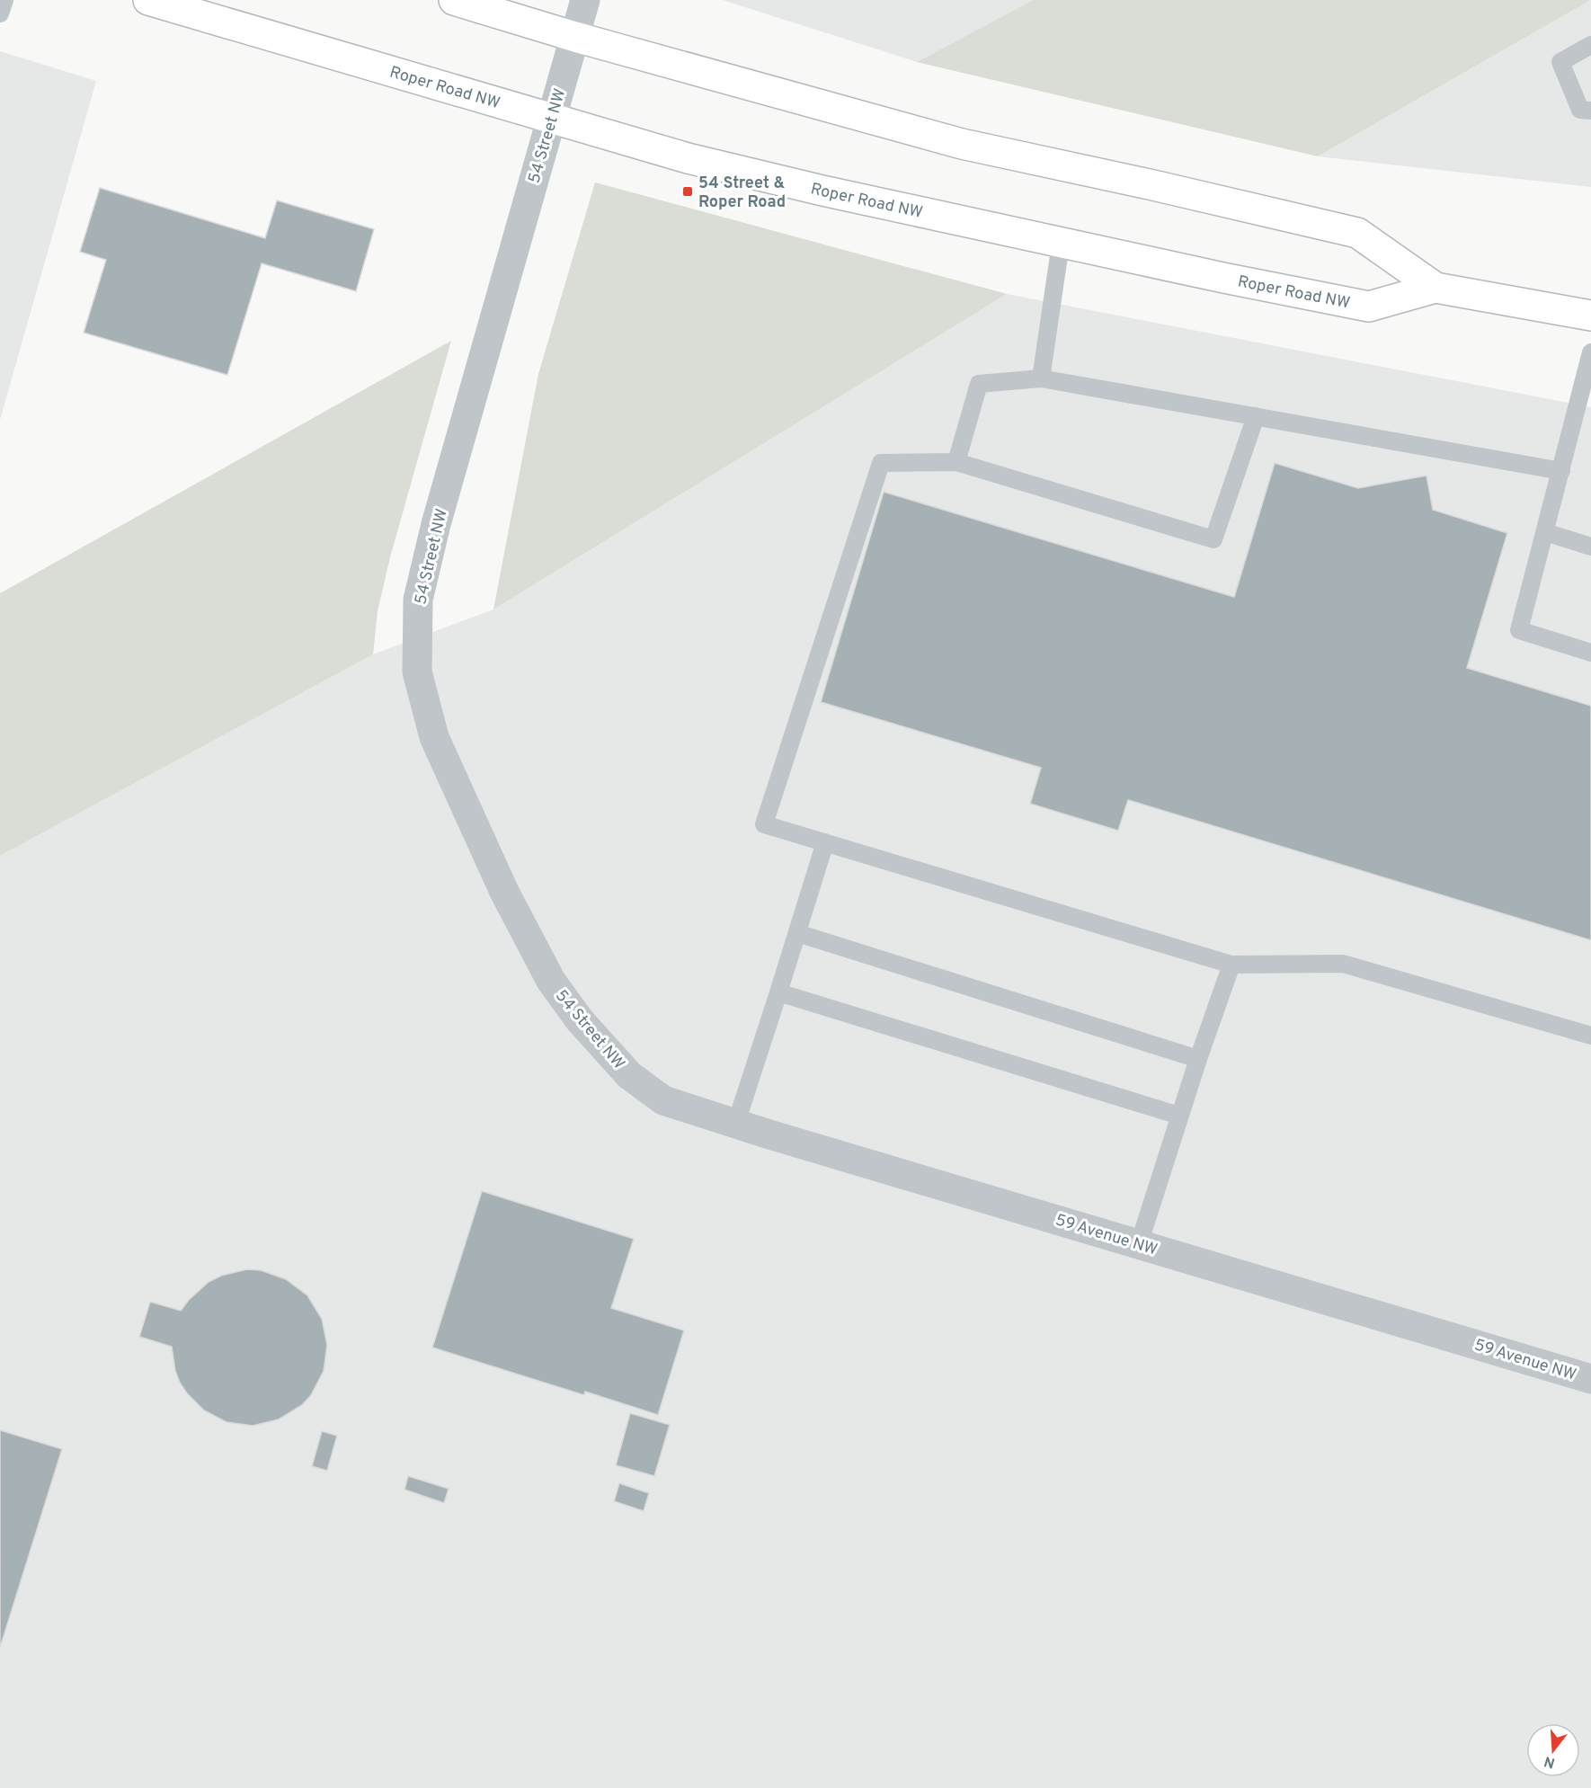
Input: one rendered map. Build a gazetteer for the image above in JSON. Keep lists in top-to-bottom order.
{
  "streets": {
    "main road": ["Roper Road NW"],
    "street": ["54 Street NW", "59 Avenue NW"]
  },
  "crossings": [
    ["Roper Road NW", "54 Street NW"],
    ["54 Street NW", "59 Avenue NW"]
  ],
  "places": {
    "transit": ["54 Street & Roper Road"]
  },
  "north": "bottom"
}
